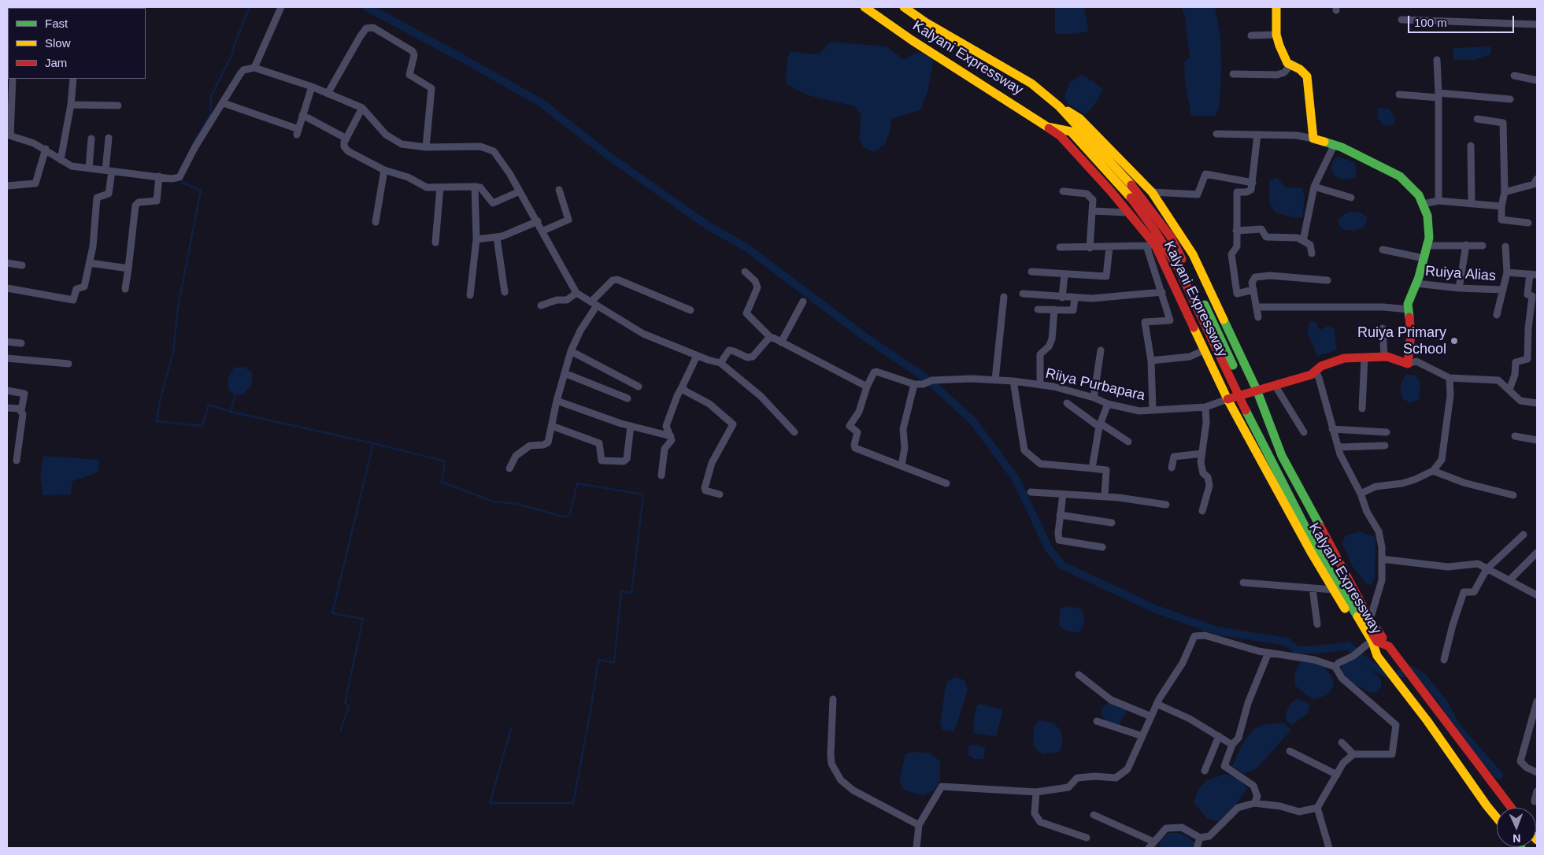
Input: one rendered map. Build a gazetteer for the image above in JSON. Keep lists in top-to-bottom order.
{
  "streets": {
    "main road": ["Kalyani Expressway"],
    "street": ["Ruiya Alias", "Riiya Purbapara"]
  },
  "crossings": [
    ["Kalyani Expressway", "Riiya Purbapara"]
  ],
  "places": ["Ruiya Primary School"],
  "legend": ["Fast", "Slow", "Jam"],
  "scale_bar": "100 m",
  "north": "bottom"
}
